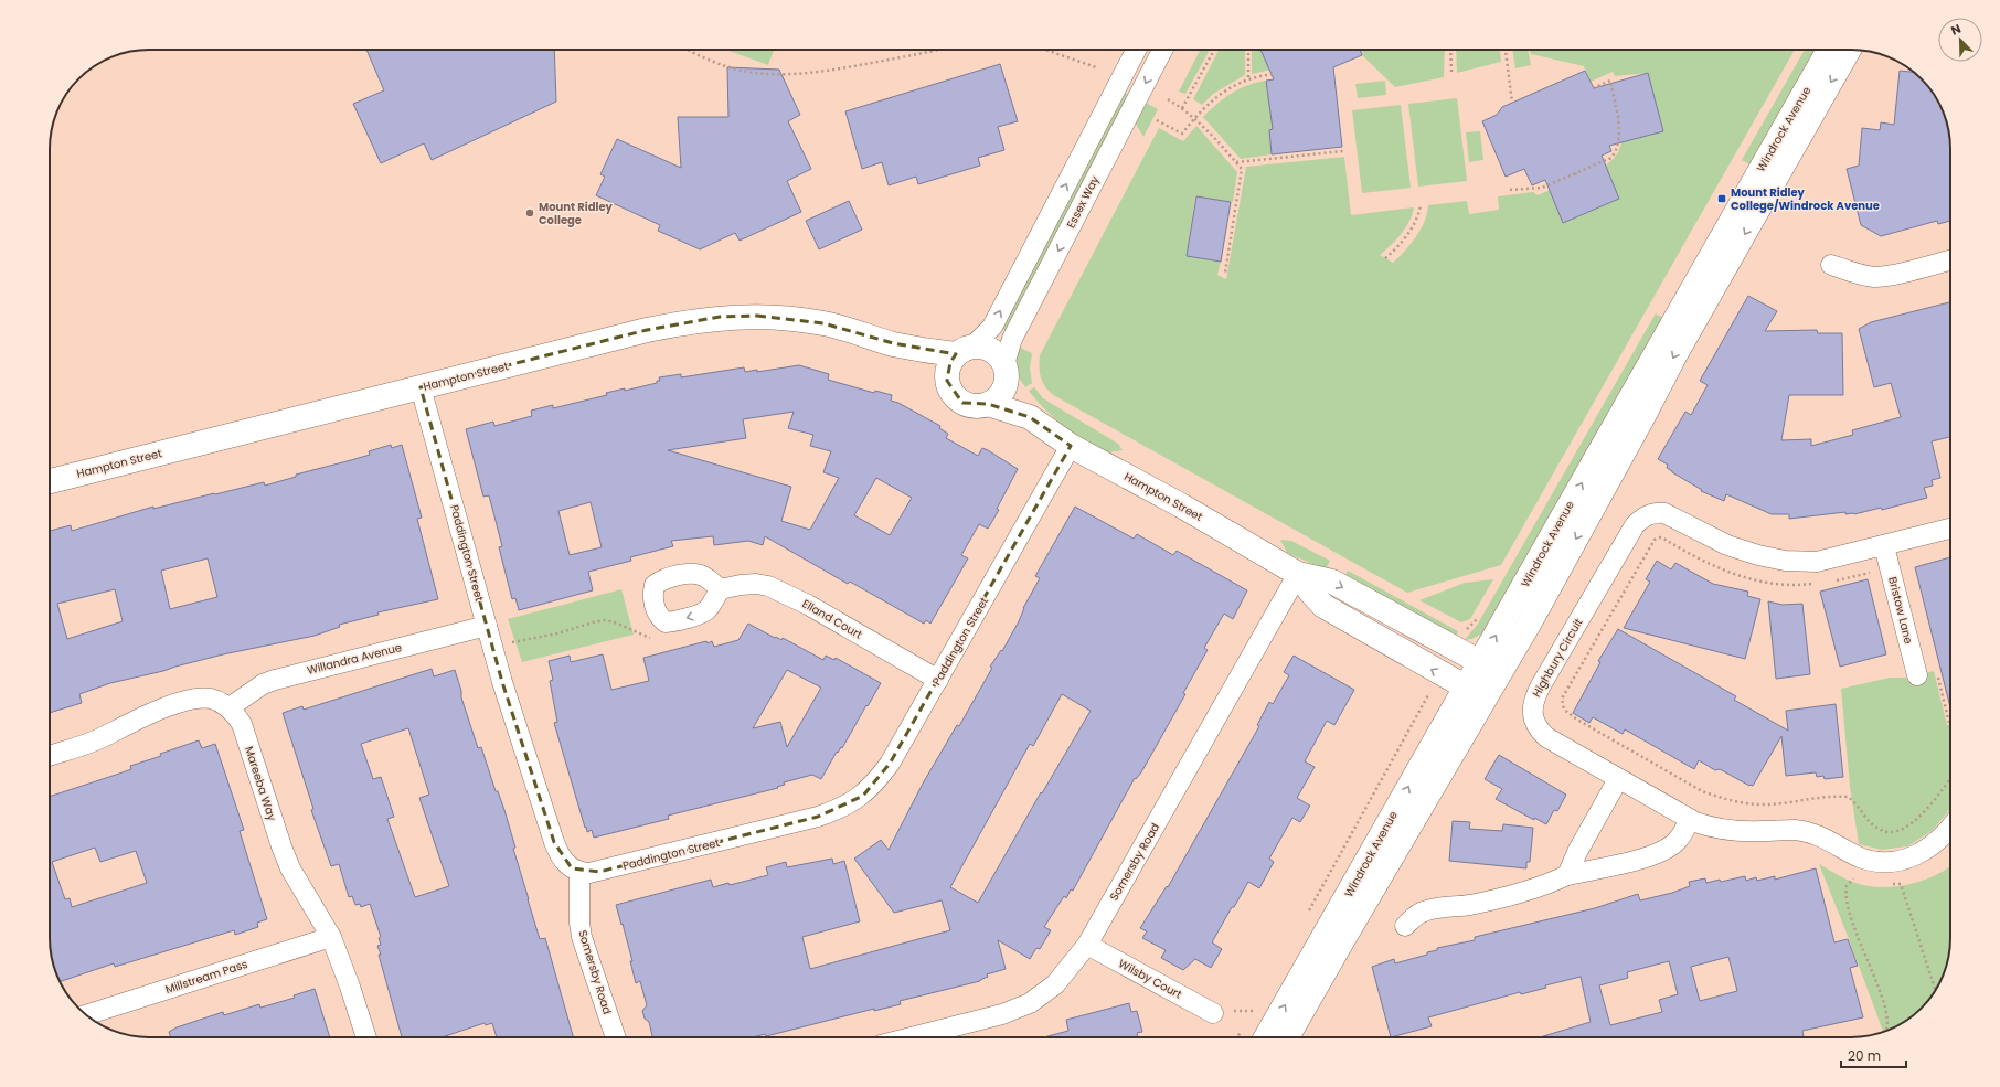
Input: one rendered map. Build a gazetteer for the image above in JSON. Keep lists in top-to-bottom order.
{
  "streets": {
    "street": [
      "Windrock Avenue",
      "Essex Way",
      "Hampton Street",
      "Paddington Street",
      "Bristow Lane",
      "Elland Court",
      "Highbury Circuit",
      "Willandra Avenue",
      "Mareeba Way",
      "Somersby Road",
      "Millstream Pass",
      "Wilsby Court"
    ]
  },
  "crossings": [
    ["Windrock Avenue", "Hampton Street"],
    ["Essex Way", "Hampton Street"],
    ["Hampton Street", "Paddington Street"],
    ["Hampton Street", "Somersby Road"],
    ["Paddington Street", "Elland Court"],
    ["Paddington Street", "Willandra Avenue"],
    ["Paddington Street", "Somersby Road"],
    ["Bristow Lane", "Highbury Circuit"],
    ["Willandra Avenue", "Mareeba Way"],
    ["Mareeba Way", "Millstream Pass"],
    ["Somersby Road", "Wilsby Court"]
  ],
  "places": {
    "transit": ["Mount Ridley College/Windrock Avenue"],
    "other": ["Mount Ridley College"]
  },
  "scale_bar": "20 m",
  "north": "top left"
}
